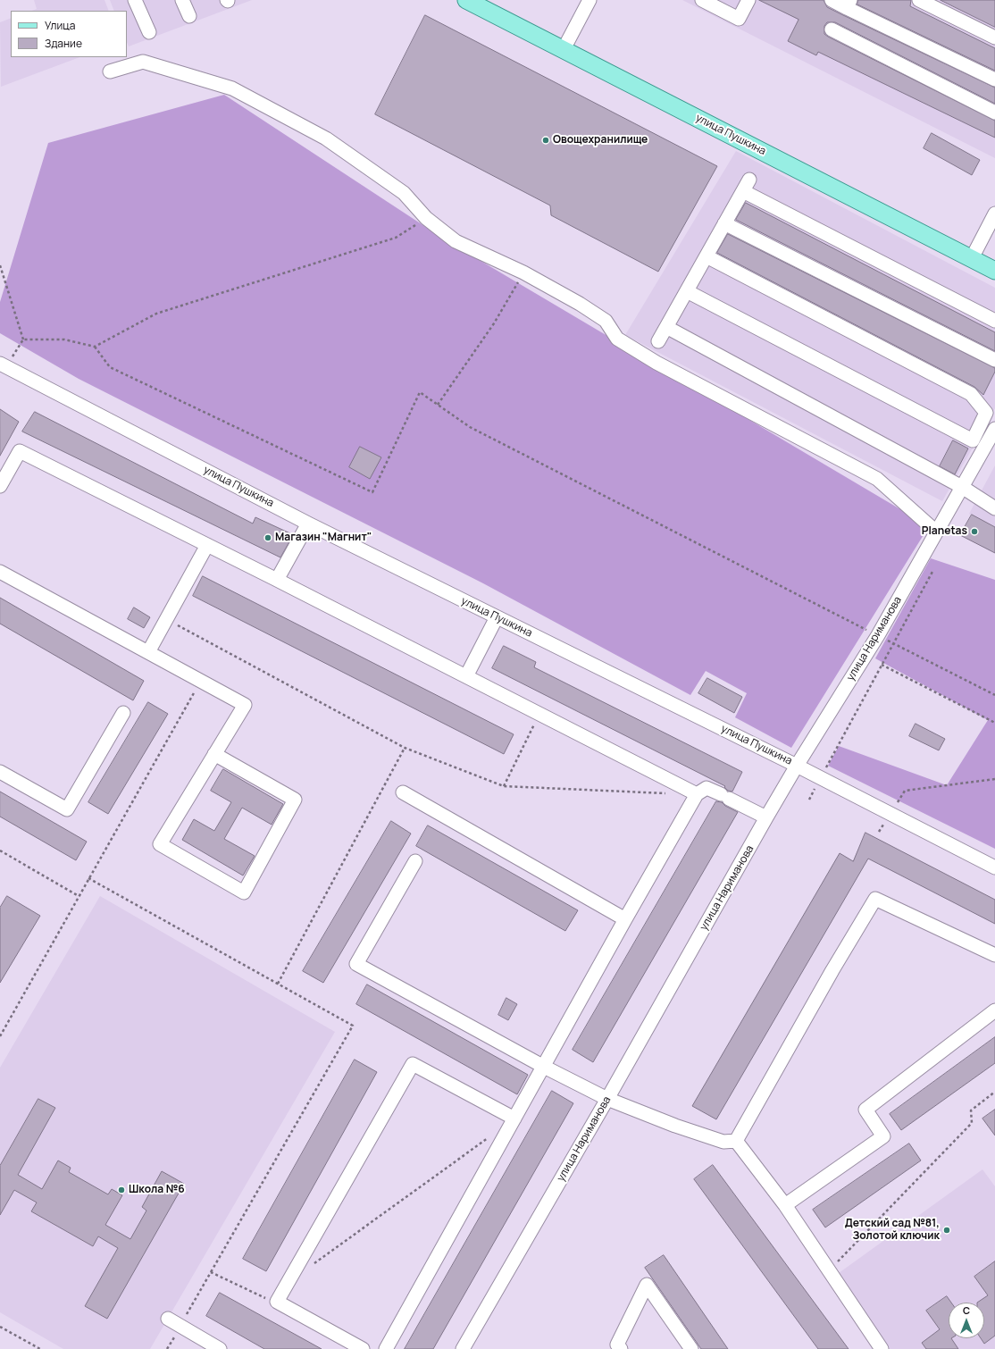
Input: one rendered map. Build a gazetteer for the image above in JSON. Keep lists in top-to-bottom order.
{
  "streets": {
    "main road": ["улица Пушкина"],
    "street": ["улица Нариманова"]
  },
  "crossings": [
    ["улица Пушкина", "улица Нариманова"]
  ],
  "places": [
    "Овощехранилище",
    "Planetas",
    "Магазин \"Магнит\"",
    "Школа №6",
    "Детский сад №81, Золотой ключик"
  ],
  "legend": ["Улица", "Здание"],
  "north": "top"
}
